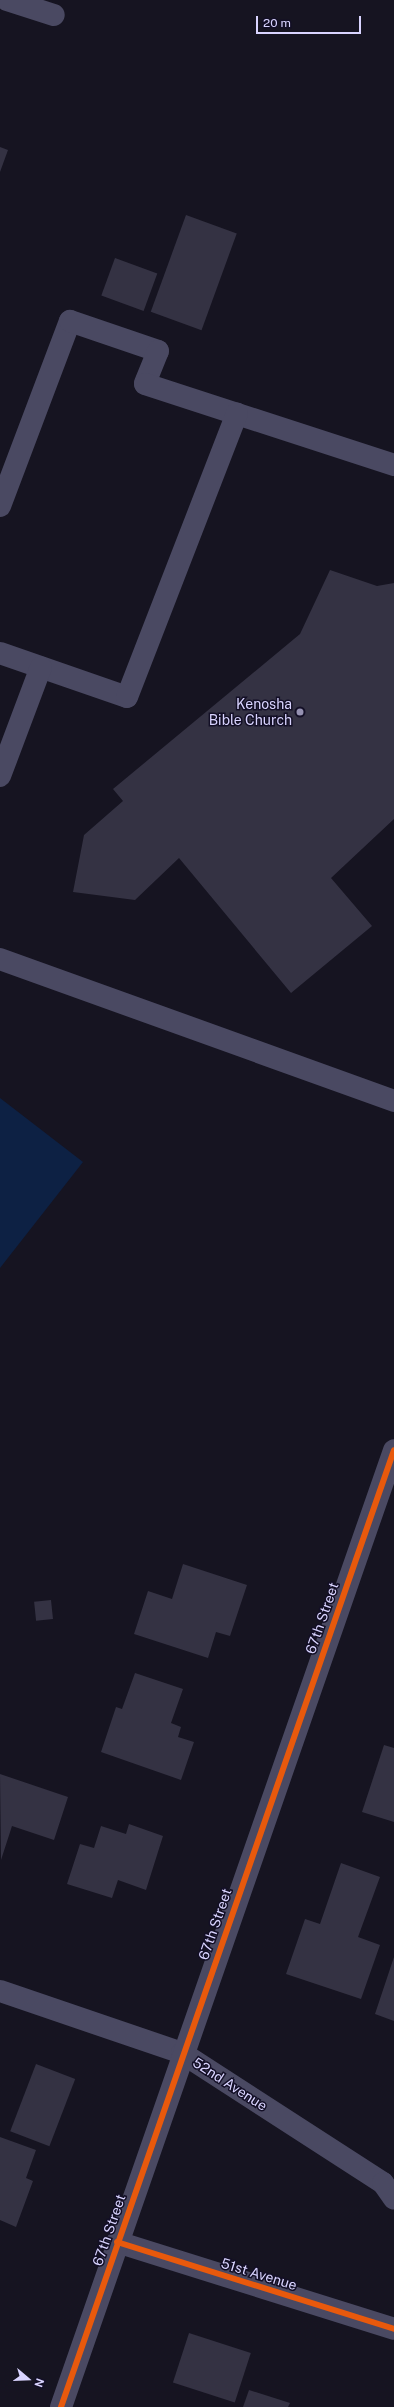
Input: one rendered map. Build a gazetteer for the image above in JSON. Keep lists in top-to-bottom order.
{
  "streets": {
    "street": ["67th Street", "52nd Avenue", "51st Avenue"]
  },
  "crossings": [
    ["67th Street", "52nd Avenue"],
    ["67th Street", "51st Avenue"]
  ],
  "places": ["Kenosha Bible Church"],
  "scale_bar": "20 m",
  "north": "right"
}
